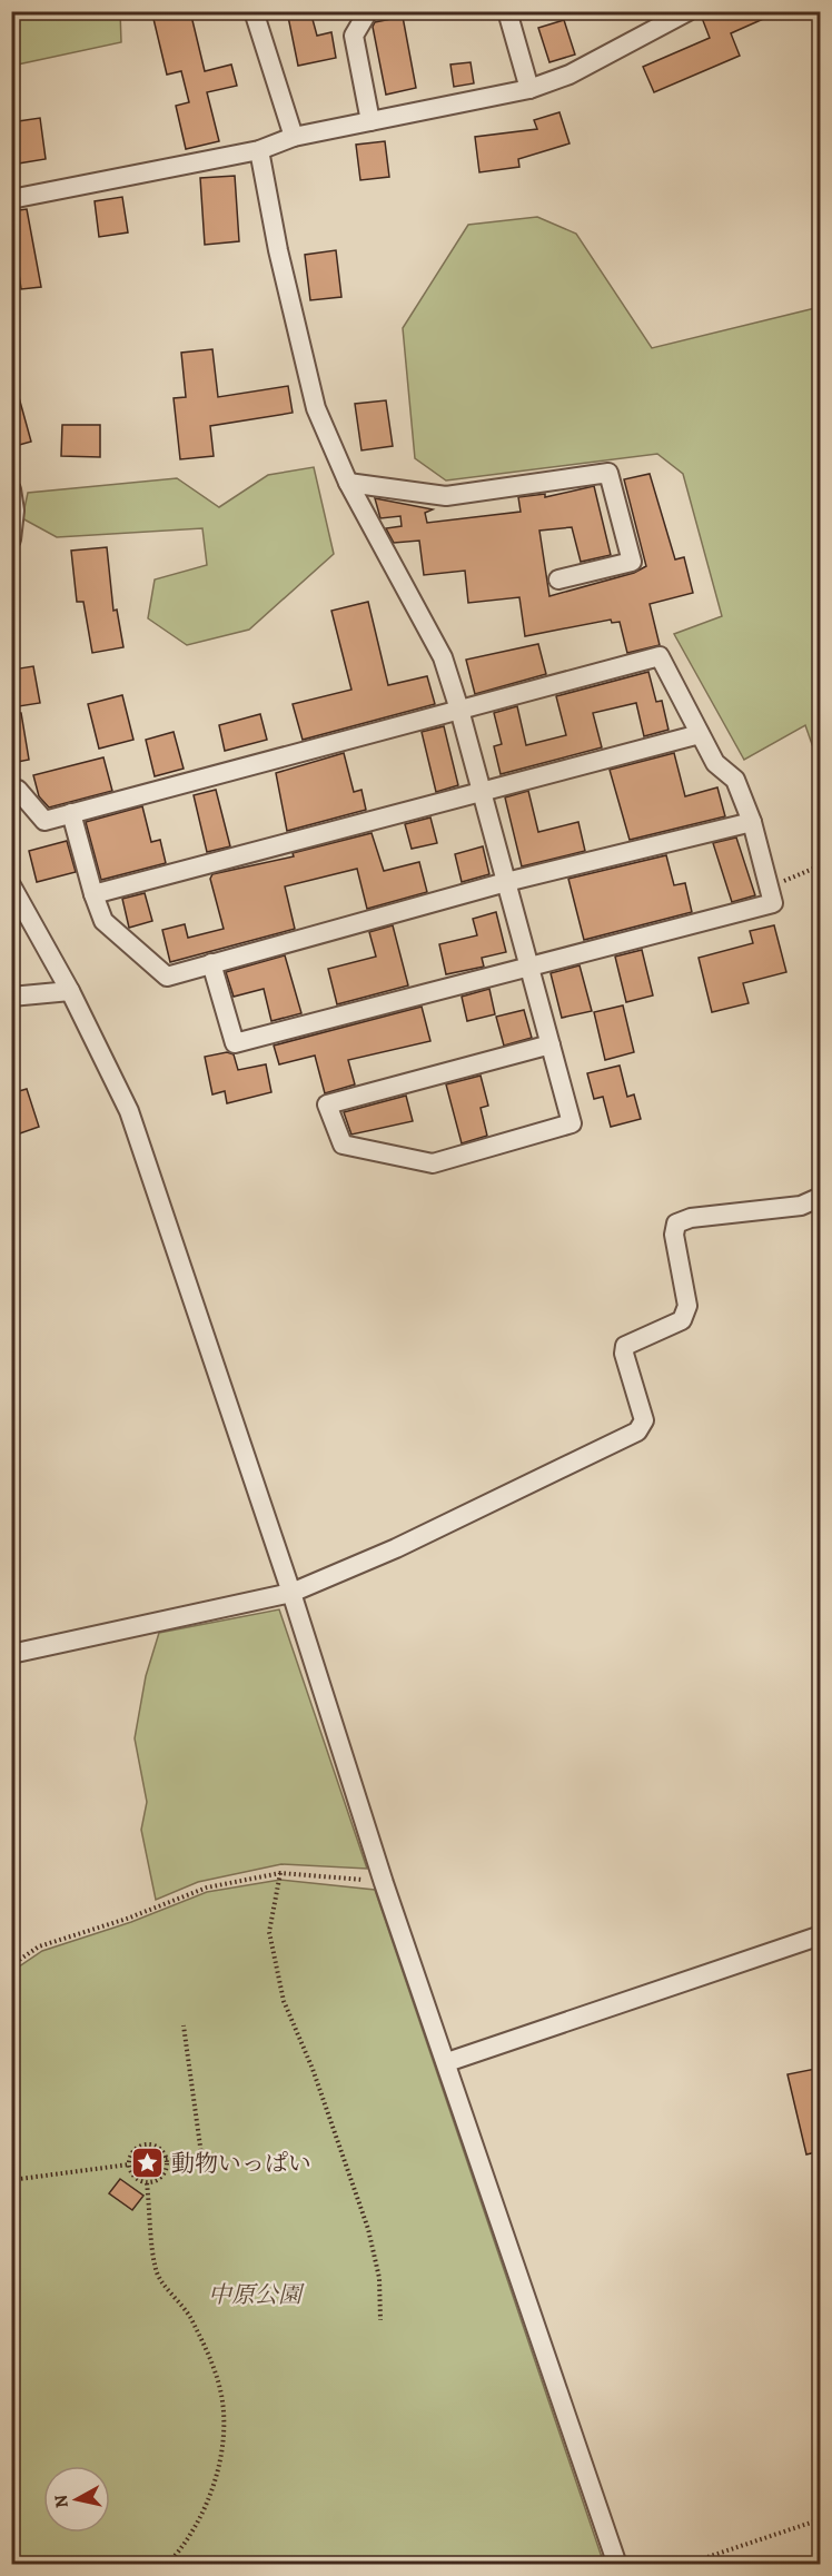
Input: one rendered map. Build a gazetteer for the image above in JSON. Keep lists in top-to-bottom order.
{
  "parks": ["中原公園"],
  "places": {
    "place": ["動物いっぱい"]
  },
  "north": "left"
}
